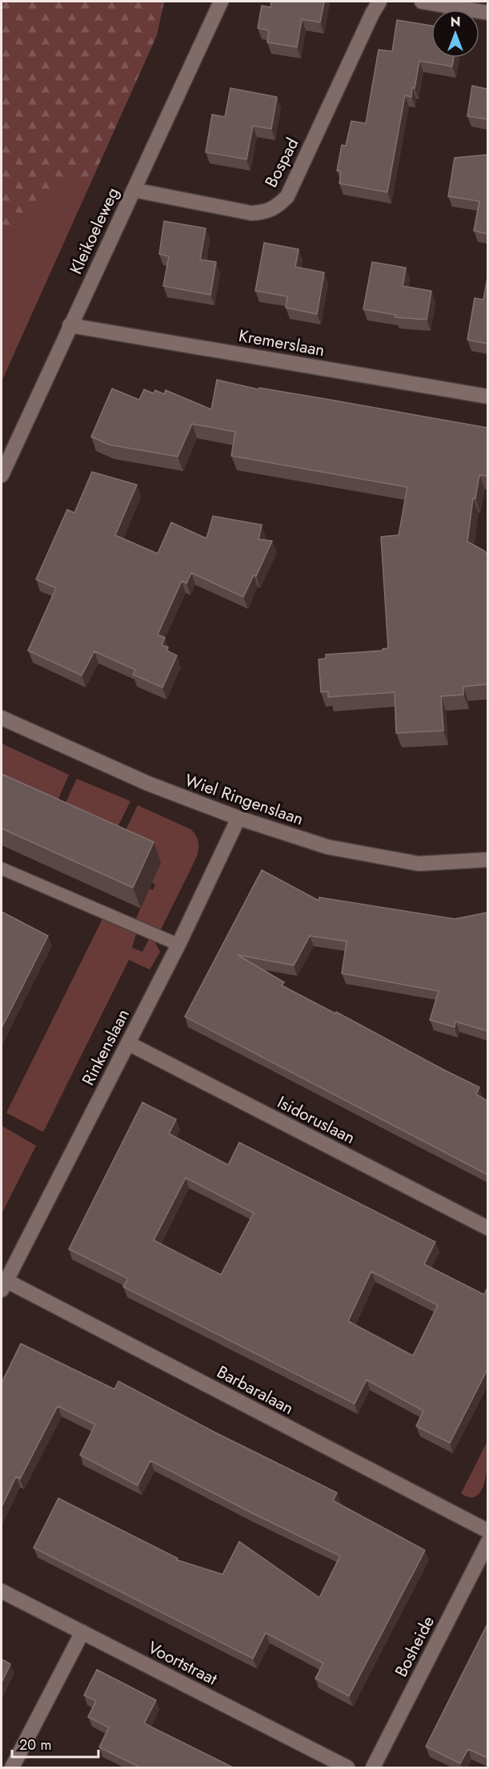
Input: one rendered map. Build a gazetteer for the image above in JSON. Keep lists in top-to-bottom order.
{
  "streets": {
    "street": [
      "Bospad",
      "Kleikoeleweg",
      "Kremerslaan",
      "Wiel Ringenslaan",
      "Rinkenslaan",
      "Isidoruslaan",
      "Barbaralaan",
      "Bosheide",
      "Voortstraat"
    ]
  },
  "crossings": [
    ["Bospad", "Kleikoeleweg"],
    ["Kleikoeleweg", "Kremerslaan"],
    ["Wiel Ringenslaan", "Rinkenslaan"],
    ["Rinkenslaan", "Isidoruslaan"],
    ["Rinkenslaan", "Barbaralaan"]
  ],
  "scale_bar": "20 m",
  "north": "top"
}
